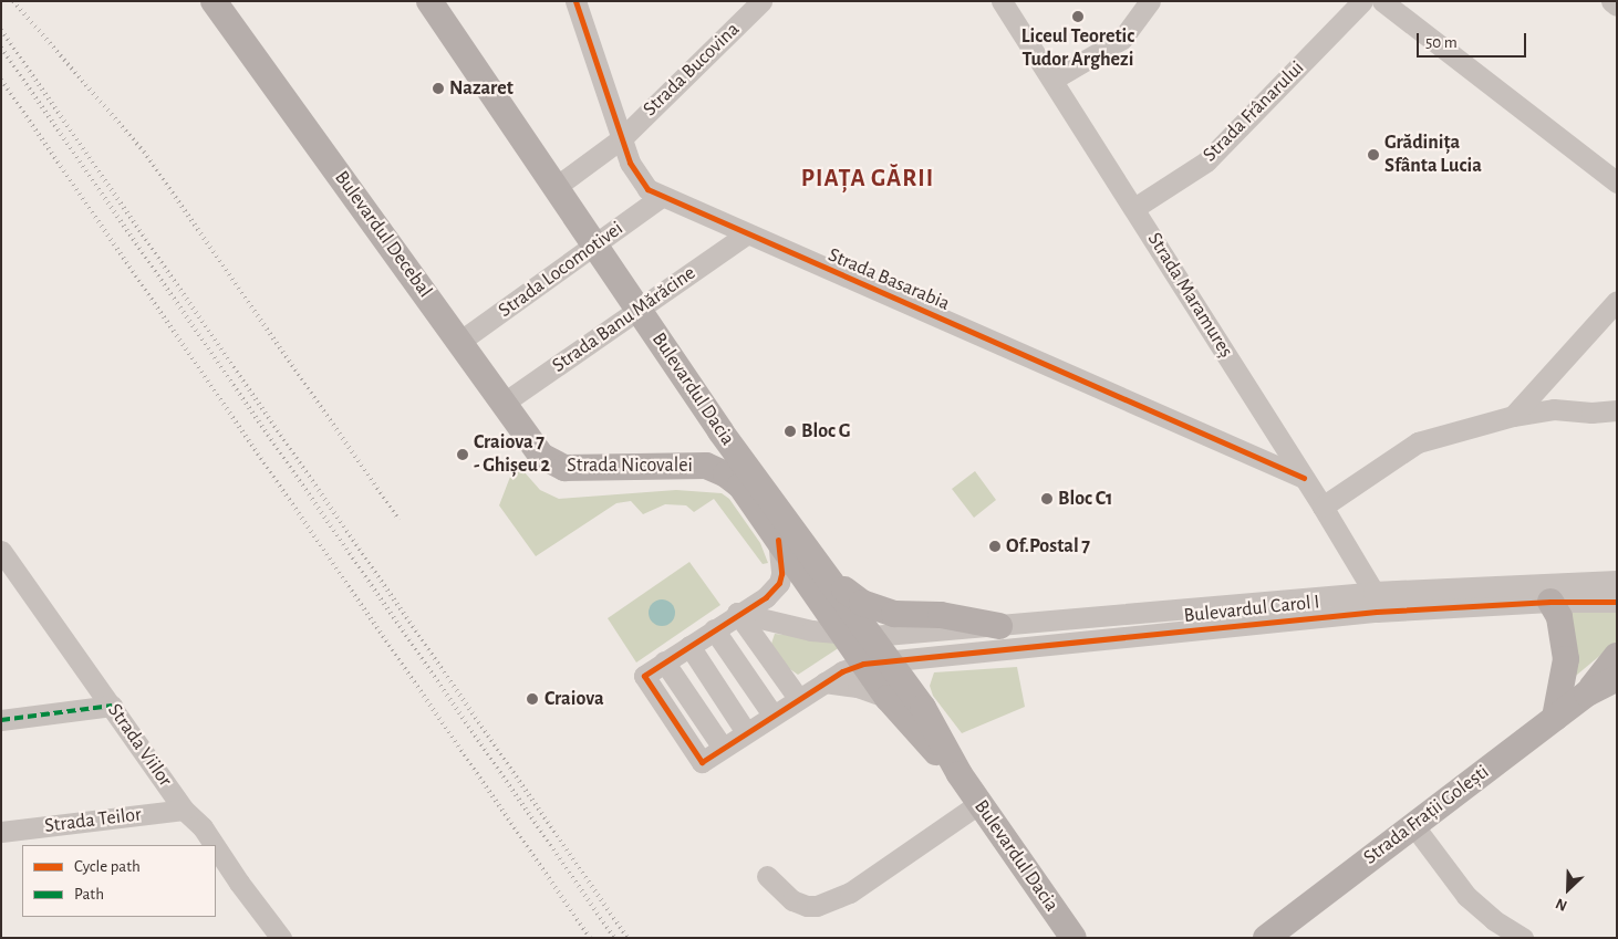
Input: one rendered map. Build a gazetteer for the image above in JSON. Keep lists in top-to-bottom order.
{
  "streets": {
    "main road": [
      "Bulevardul Decebal",
      "Bulevardul Dacia",
      "Strada Nicovalei",
      "Strada Frații Golești"
    ],
    "street": [
      "Strada Bucovina",
      "Strada Frânarului",
      "Strada Locomotivei",
      "Strada Basarabia",
      "Strada Maramureș",
      "Strada Banu Mărăcine",
      "Bulevardul Carol I",
      "Strada Viilor",
      "Strada Teilor"
    ]
  },
  "crossings": [
    ["Strada Bucovina", "Strada Basarabia"],
    ["Strada Bucovina", "Bulevardul Dacia"],
    ["Strada Frânarului", "Strada Maramureș"],
    ["Bulevardul Decebal", "Strada Locomotivei"],
    ["Bulevardul Decebal", "Strada Banu Mărăcine"],
    ["Bulevardul Decebal", "Strada Nicovalei"],
    ["Strada Locomotivei", "Strada Basarabia"],
    ["Strada Locomotivei", "Bulevardul Dacia"],
    ["Strada Basarabia", "Strada Maramureș"],
    ["Strada Basarabia", "Strada Banu Mărăcine"],
    ["Strada Maramureș", "Bulevardul Carol I"],
    ["Strada Banu Mărăcine", "Bulevardul Dacia"],
    ["Bulevardul Dacia", "Strada Nicovalei"],
    ["Bulevardul Dacia", "Bulevardul Carol I"],
    ["Strada Viilor", "Strada Teilor"]
  ],
  "districts": ["PIAȚA GĂRII"],
  "places": [
    "Liceul Teoretic Tudor Arghezi",
    "Nazaret",
    "Grădinița Sfânta Lucia",
    "Bloc G",
    "Craiova 7 - Ghișeu 2",
    "Bloc C1",
    "Of.Postal 7",
    "Craiova"
  ],
  "legend": ["Cycle path", "Path"],
  "scale_bar": "50 m",
  "north": "bottom left"
}
